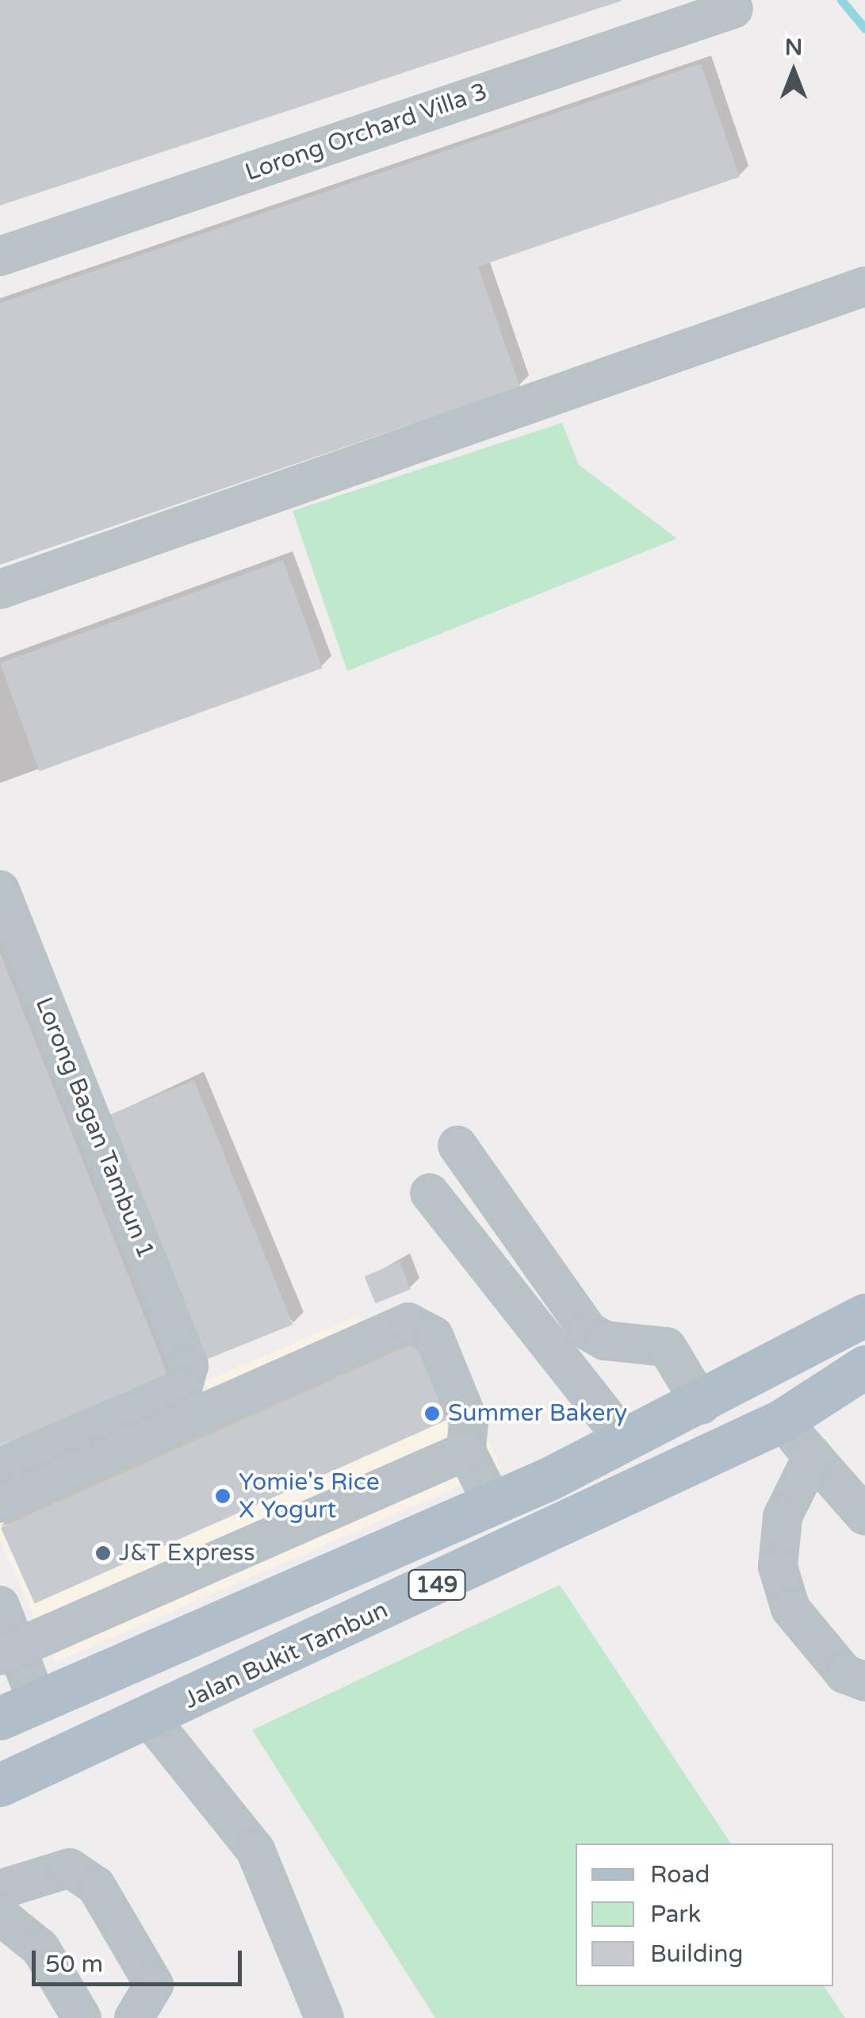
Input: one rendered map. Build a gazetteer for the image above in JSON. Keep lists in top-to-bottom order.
{
  "streets": {
    "main road": ["149", "Jalan Bukit Tambun"],
    "street": ["Lorong Orchard Villa 3", "Lorong Bagan Tambun 1"]
  },
  "places": ["Summer Bakery", "Yomie's Rice X Yogurt", "J&T Express"],
  "legend": ["Road", "Park", "Building"],
  "scale_bar": "50 m",
  "north": "top"
}
